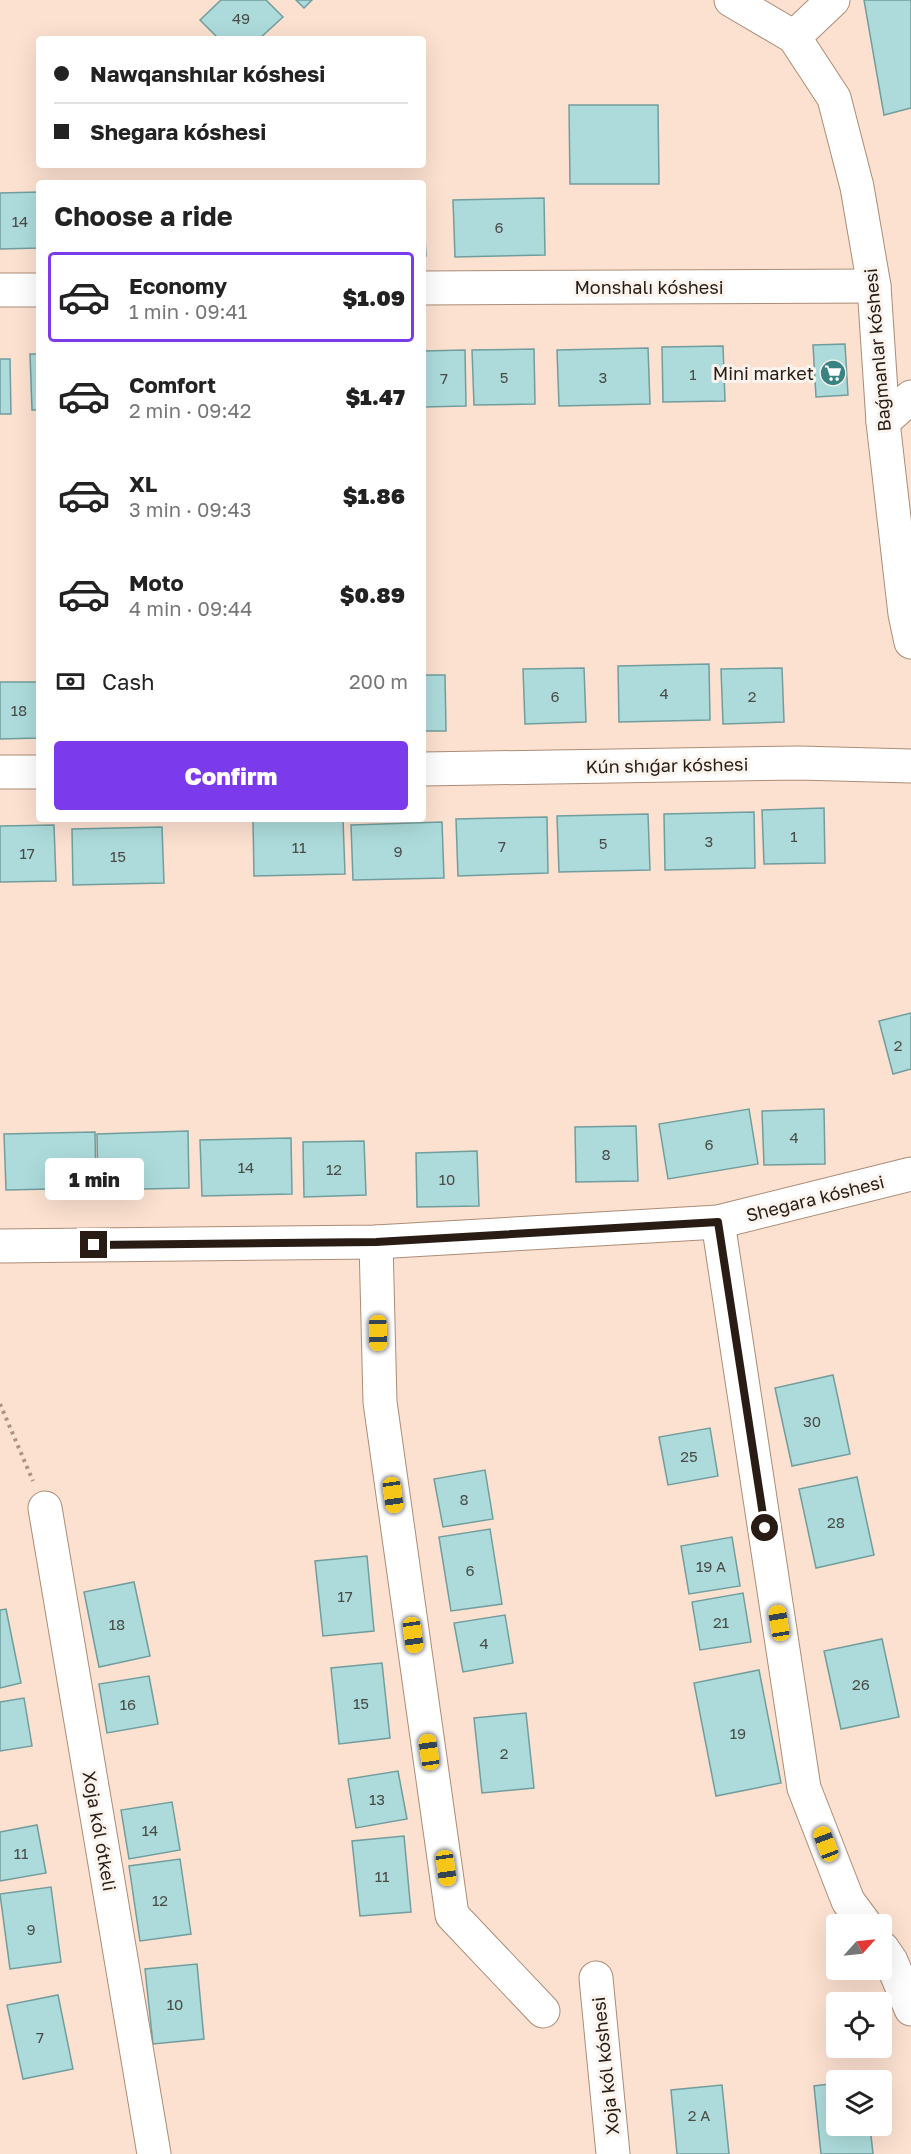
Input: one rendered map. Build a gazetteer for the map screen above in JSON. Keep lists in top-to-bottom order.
{
  "streets": {
    "street": [
      "Monshalı kóshesi",
      "Baǵmanlar kóshesi",
      "Kún shıǵar kóshesi",
      "Shegara kóshesi",
      "Xoja kól ótkeli",
      "Xoja kól kóshesi"
    ]
  },
  "crossings": [
    ["Monshalı kóshesi", "Baǵmanlar kóshesi"]
  ],
  "places": {
    "supermarket": ["Mini market"]
  },
  "house_numbers": [
    "49",
    "14",
    "6",
    "1",
    "5",
    "3",
    "7",
    "4",
    "6",
    "2",
    "18",
    "1",
    "3",
    "5",
    "7",
    "11",
    "9",
    "17",
    "15",
    "2",
    "4",
    "6",
    "8",
    "14",
    "12",
    "10",
    "30",
    "25",
    "8",
    "28",
    "19 А",
    "6",
    "17",
    "21",
    "18",
    "4",
    "26",
    "15",
    "16",
    "19",
    "2",
    "13",
    "14",
    "11",
    "11",
    "12",
    "9",
    "10",
    "7",
    "2 А"
  ],
  "north": "top right",
  "page": {
    "banner": ["Nawqanshılar kóshesi", "Shegara kóshesi"],
    "heading": "Choose a ride",
    "list": [
      {
        "name": "Economy",
        "note": "1 min · 09:41",
        "value": "$1.09"
      },
      {
        "name": "Comfort",
        "note": "2 min · 09:42",
        "value": "$1.47"
      },
      {
        "name": "XL",
        "note": "3 min · 09:43",
        "value": "$1.86"
      },
      {
        "name": "Moto",
        "note": "4 min · 09:44",
        "value": "$0.89"
      }
    ],
    "pay": ["Cash", "200 m"],
    "buttons": "Confirm",
    "bubble": "1 min"
  }
}
